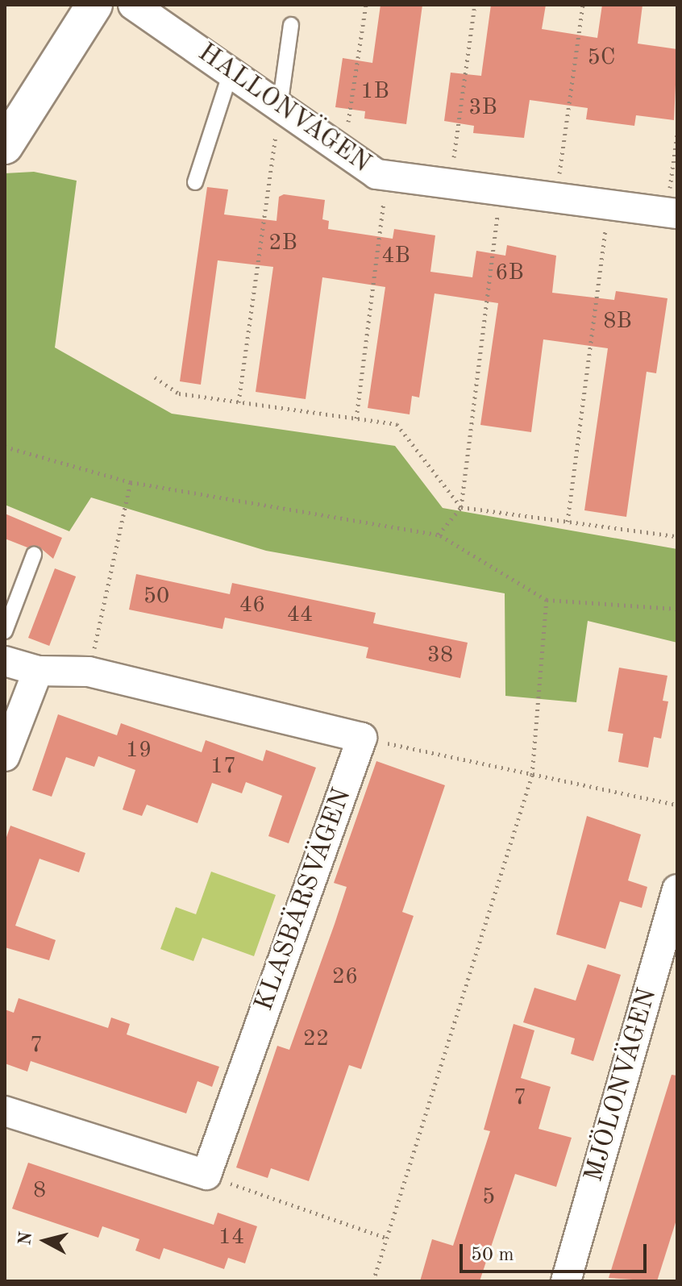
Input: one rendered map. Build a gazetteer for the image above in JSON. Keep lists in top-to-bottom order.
{
  "streets": {
    "street": ["HALLONVÄGEN", "KLASBÄRSVÄGEN", "MJÖLONVÄGEN"]
  },
  "house_numbers": [
    "5C",
    "1B",
    "3B",
    "2B",
    "4B",
    "6B",
    "8B",
    "50",
    "46",
    "44",
    "38",
    "19",
    "17",
    "26",
    "22",
    "7",
    "7",
    "8",
    "5",
    "14"
  ],
  "scale_bar": "50 m",
  "north": "left"
}
